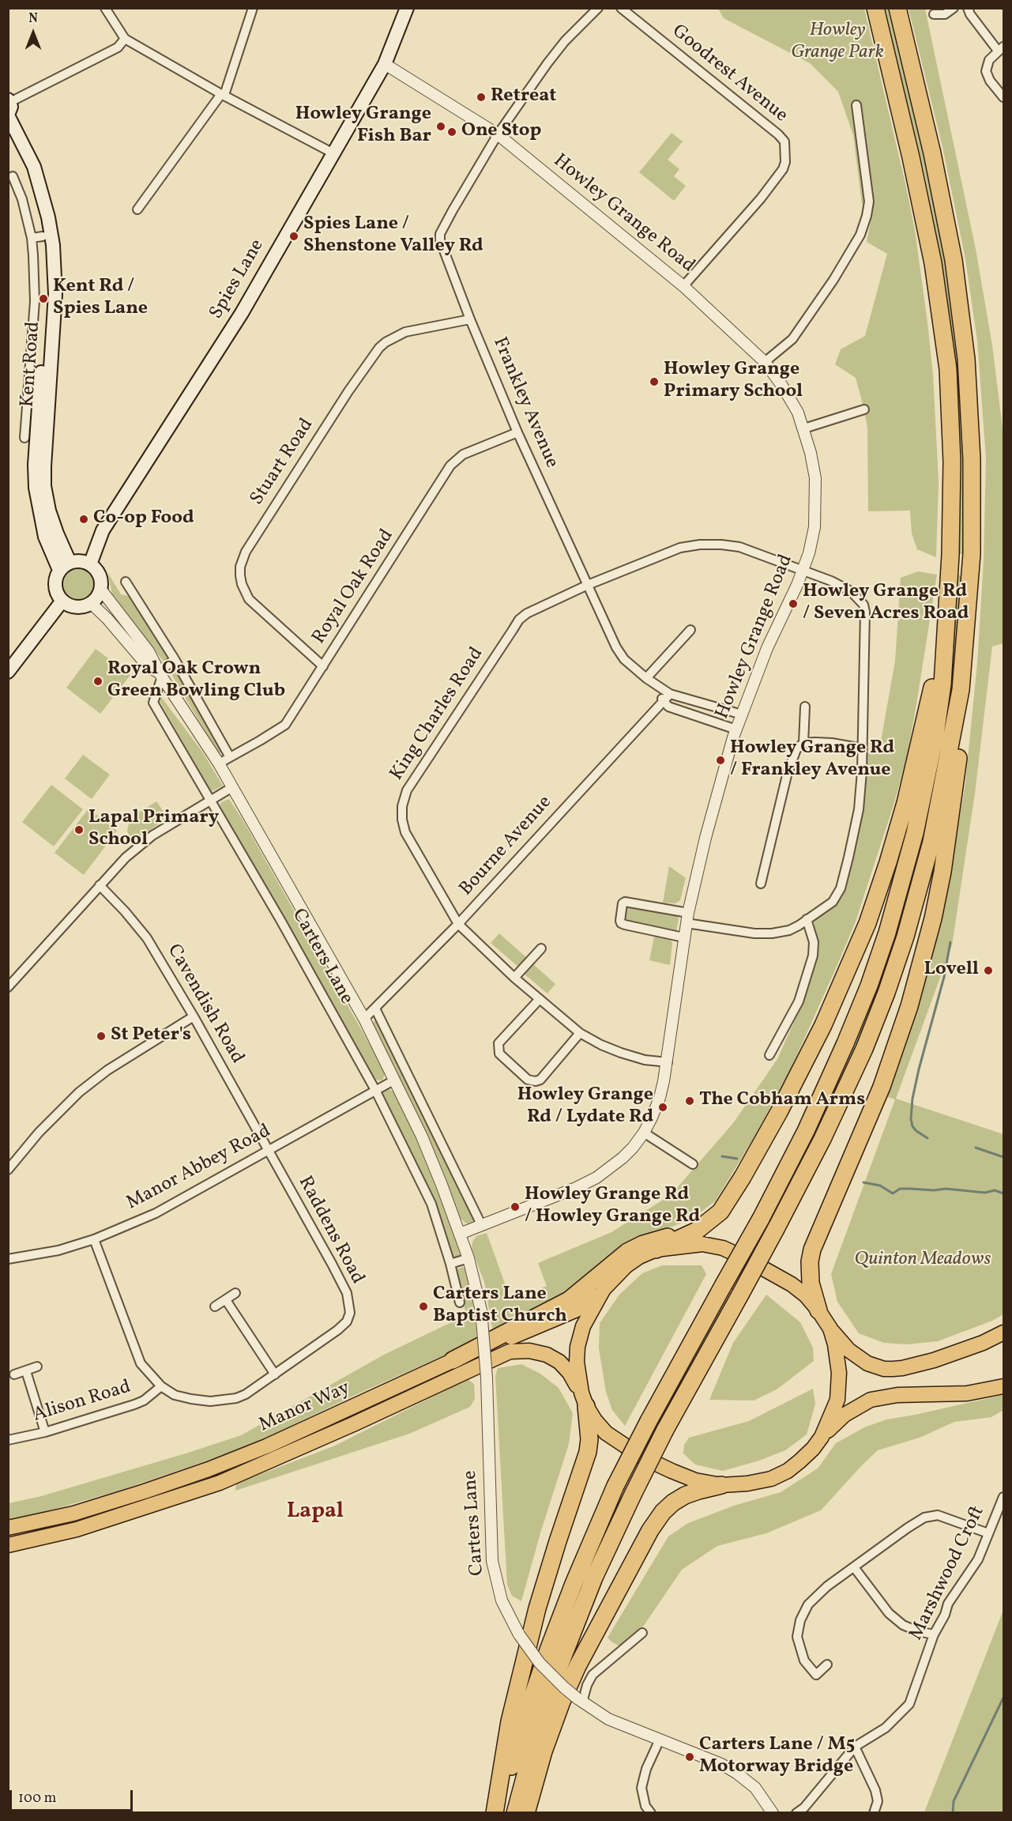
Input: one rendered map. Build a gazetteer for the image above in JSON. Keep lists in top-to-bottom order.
{
  "streets": {
    "highway": ["Manor Way"],
    "main road": ["Spies Lane", "Kent Road"],
    "street": [
      "Goodrest Avenue",
      "Howley Grange Road",
      "Frankley Avenue",
      "Stuart Road",
      "Royal Oak Road",
      "King Charles Road",
      "Bourne Avenue",
      "Carters Lane",
      "Cavendish Road",
      "Manor Abbey Road",
      "Raddens Road",
      "Alison Road",
      "Marshwood Croft"
    ]
  },
  "crossings": [
    ["Goodrest Avenue", "Howley Grange Road"],
    ["Howley Grange Road", "Spies Lane"],
    ["Howley Grange Road", "Frankley Avenue"],
    ["Howley Grange Road", "King Charles Road"],
    ["Howley Grange Road", "Carters Lane"],
    ["Spies Lane", "Kent Road"],
    ["Spies Lane", "Carters Lane"],
    ["Kent Road", "Carters Lane"],
    ["Frankley Avenue", "Stuart Road"],
    ["Frankley Avenue", "Royal Oak Road"],
    ["Frankley Avenue", "King Charles Road"],
    ["Frankley Avenue", "Bourne Avenue"],
    ["Stuart Road", "Royal Oak Road"],
    ["Royal Oak Road", "Carters Lane"],
    ["King Charles Road", "Bourne Avenue"],
    ["Bourne Avenue", "Carters Lane"],
    ["Carters Lane", "Manor Abbey Road"],
    ["Cavendish Road", "Manor Abbey Road"],
    ["Cavendish Road", "Raddens Road"],
    ["Manor Abbey Road", "Raddens Road"],
    ["Raddens Road", "Alison Road"]
  ],
  "districts": ["Lapal"],
  "parks": ["Howley Grange Park", "Quinton Meadows"],
  "places": [
    "Retreat",
    "Howley Grange Fish Bar",
    "One Stop",
    "Spies Lane / Shenstone Valley Rd",
    "Kent Rd / Spies Lane",
    "Howley Grange Primary School",
    "Co-op Food",
    "Howley Grange Rd / Seven Acres Road",
    "Royal Oak Crown Green Bowling Club",
    "Howley Grange Rd / Frankley Avenue",
    "Lapal Primary School",
    "Lovell",
    "St Peter's",
    "The Cobham Arms",
    "Howley Grange Rd / Lydate Rd",
    "Howley Grange Rd / Howley Grange Rd",
    "Carters Lane Baptist Church",
    "Carters Lane / M5 Motorway Bridge"
  ],
  "scale_bar": "100 m",
  "north": "top"
}
